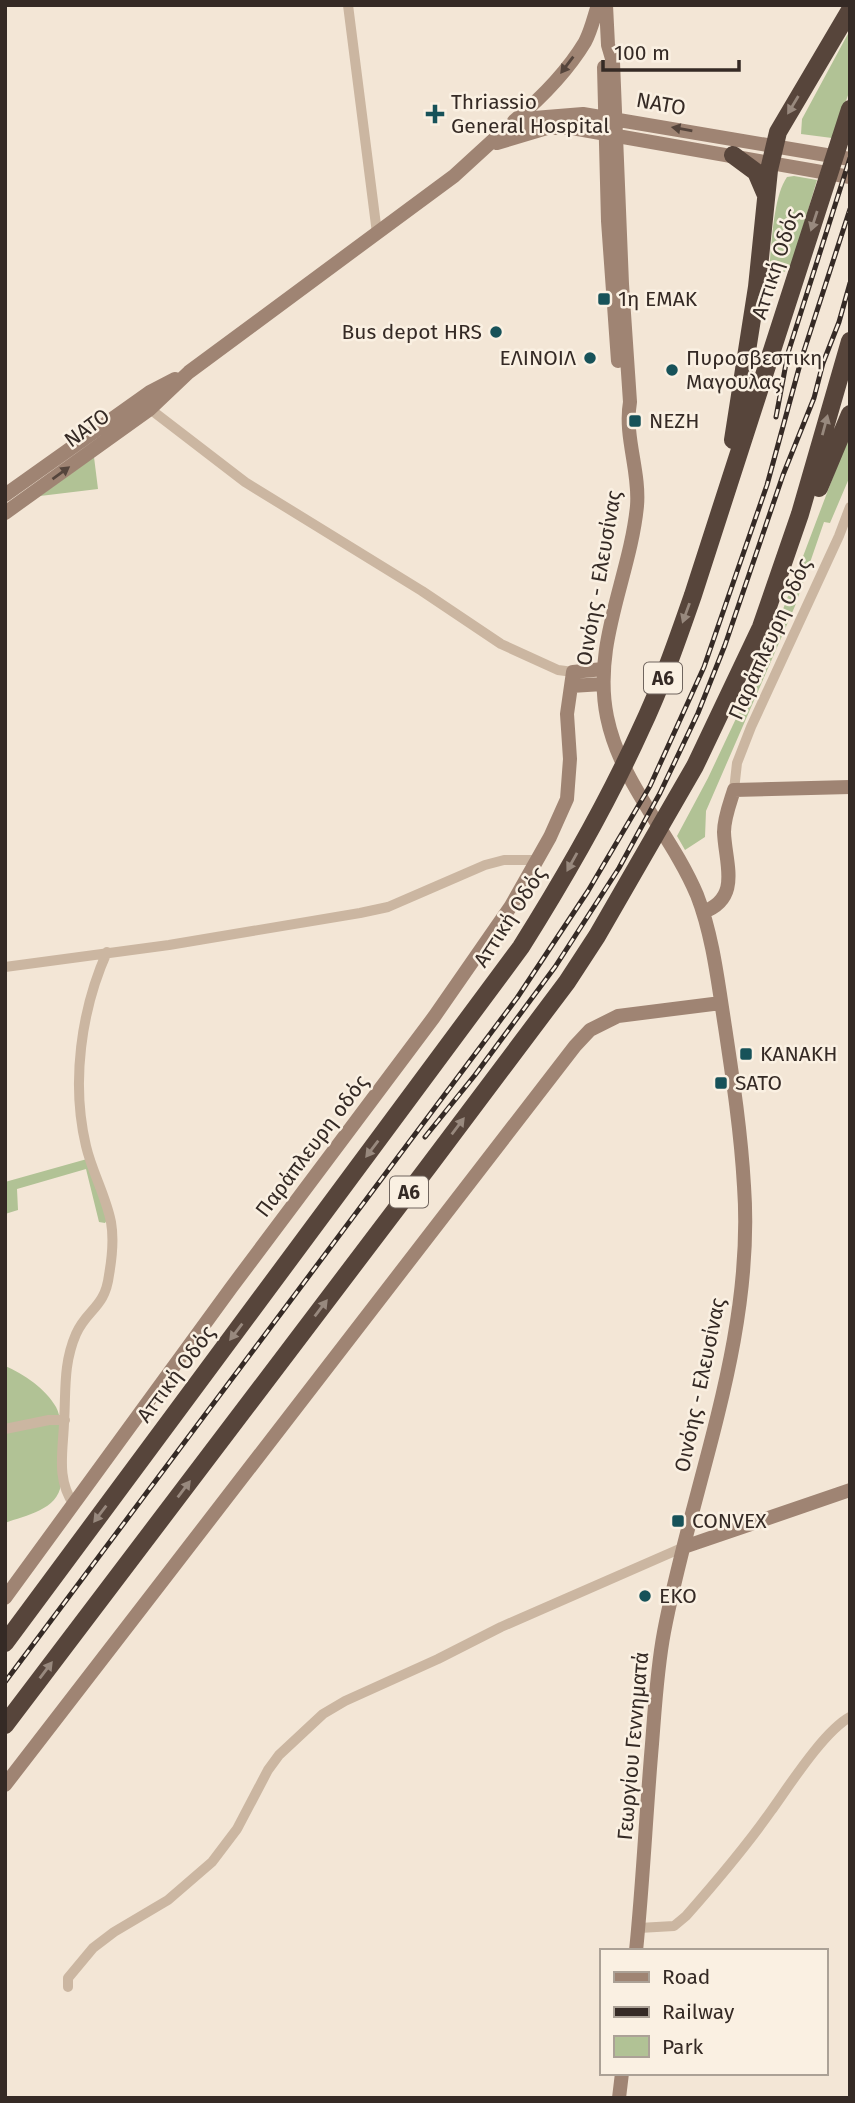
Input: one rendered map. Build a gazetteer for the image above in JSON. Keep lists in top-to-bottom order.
{
  "streets": {
    "highway": ["Αττική Οδός", "Α6"],
    "main road": [
      "ΝΑΤΟ",
      "Οινόης - Ελευσίνας",
      "Παράπλευρη οδός",
      "Γεωργίου Γεννηματά"
    ],
    "street": ["Παράπλευρη Οδός"]
  },
  "crossings": [
    ["ΝΑΤΟ", "Οινόης - Ελευσίνας"],
    ["Οινόης - Ελευσίνας", "Γεωργίου Γεννηματά"]
  ],
  "places": {
    "health": ["Thriassio General Hospital"],
    "transit": [
      "1η ΕΜΑΚ",
      "ΝΕΖΗ",
      "ΚΑΝΑΚΗ",
      "SATO",
      "CONVEX"
    ],
    "other": [
      "Bus depot HRS",
      "ΕΛΙΝΟΙΛ",
      "Πυροσβεστικη Μαγουλας",
      "EKO"
    ]
  },
  "legend": ["Road", "Railway", "Park"],
  "scale_bar": "100 m"
}
